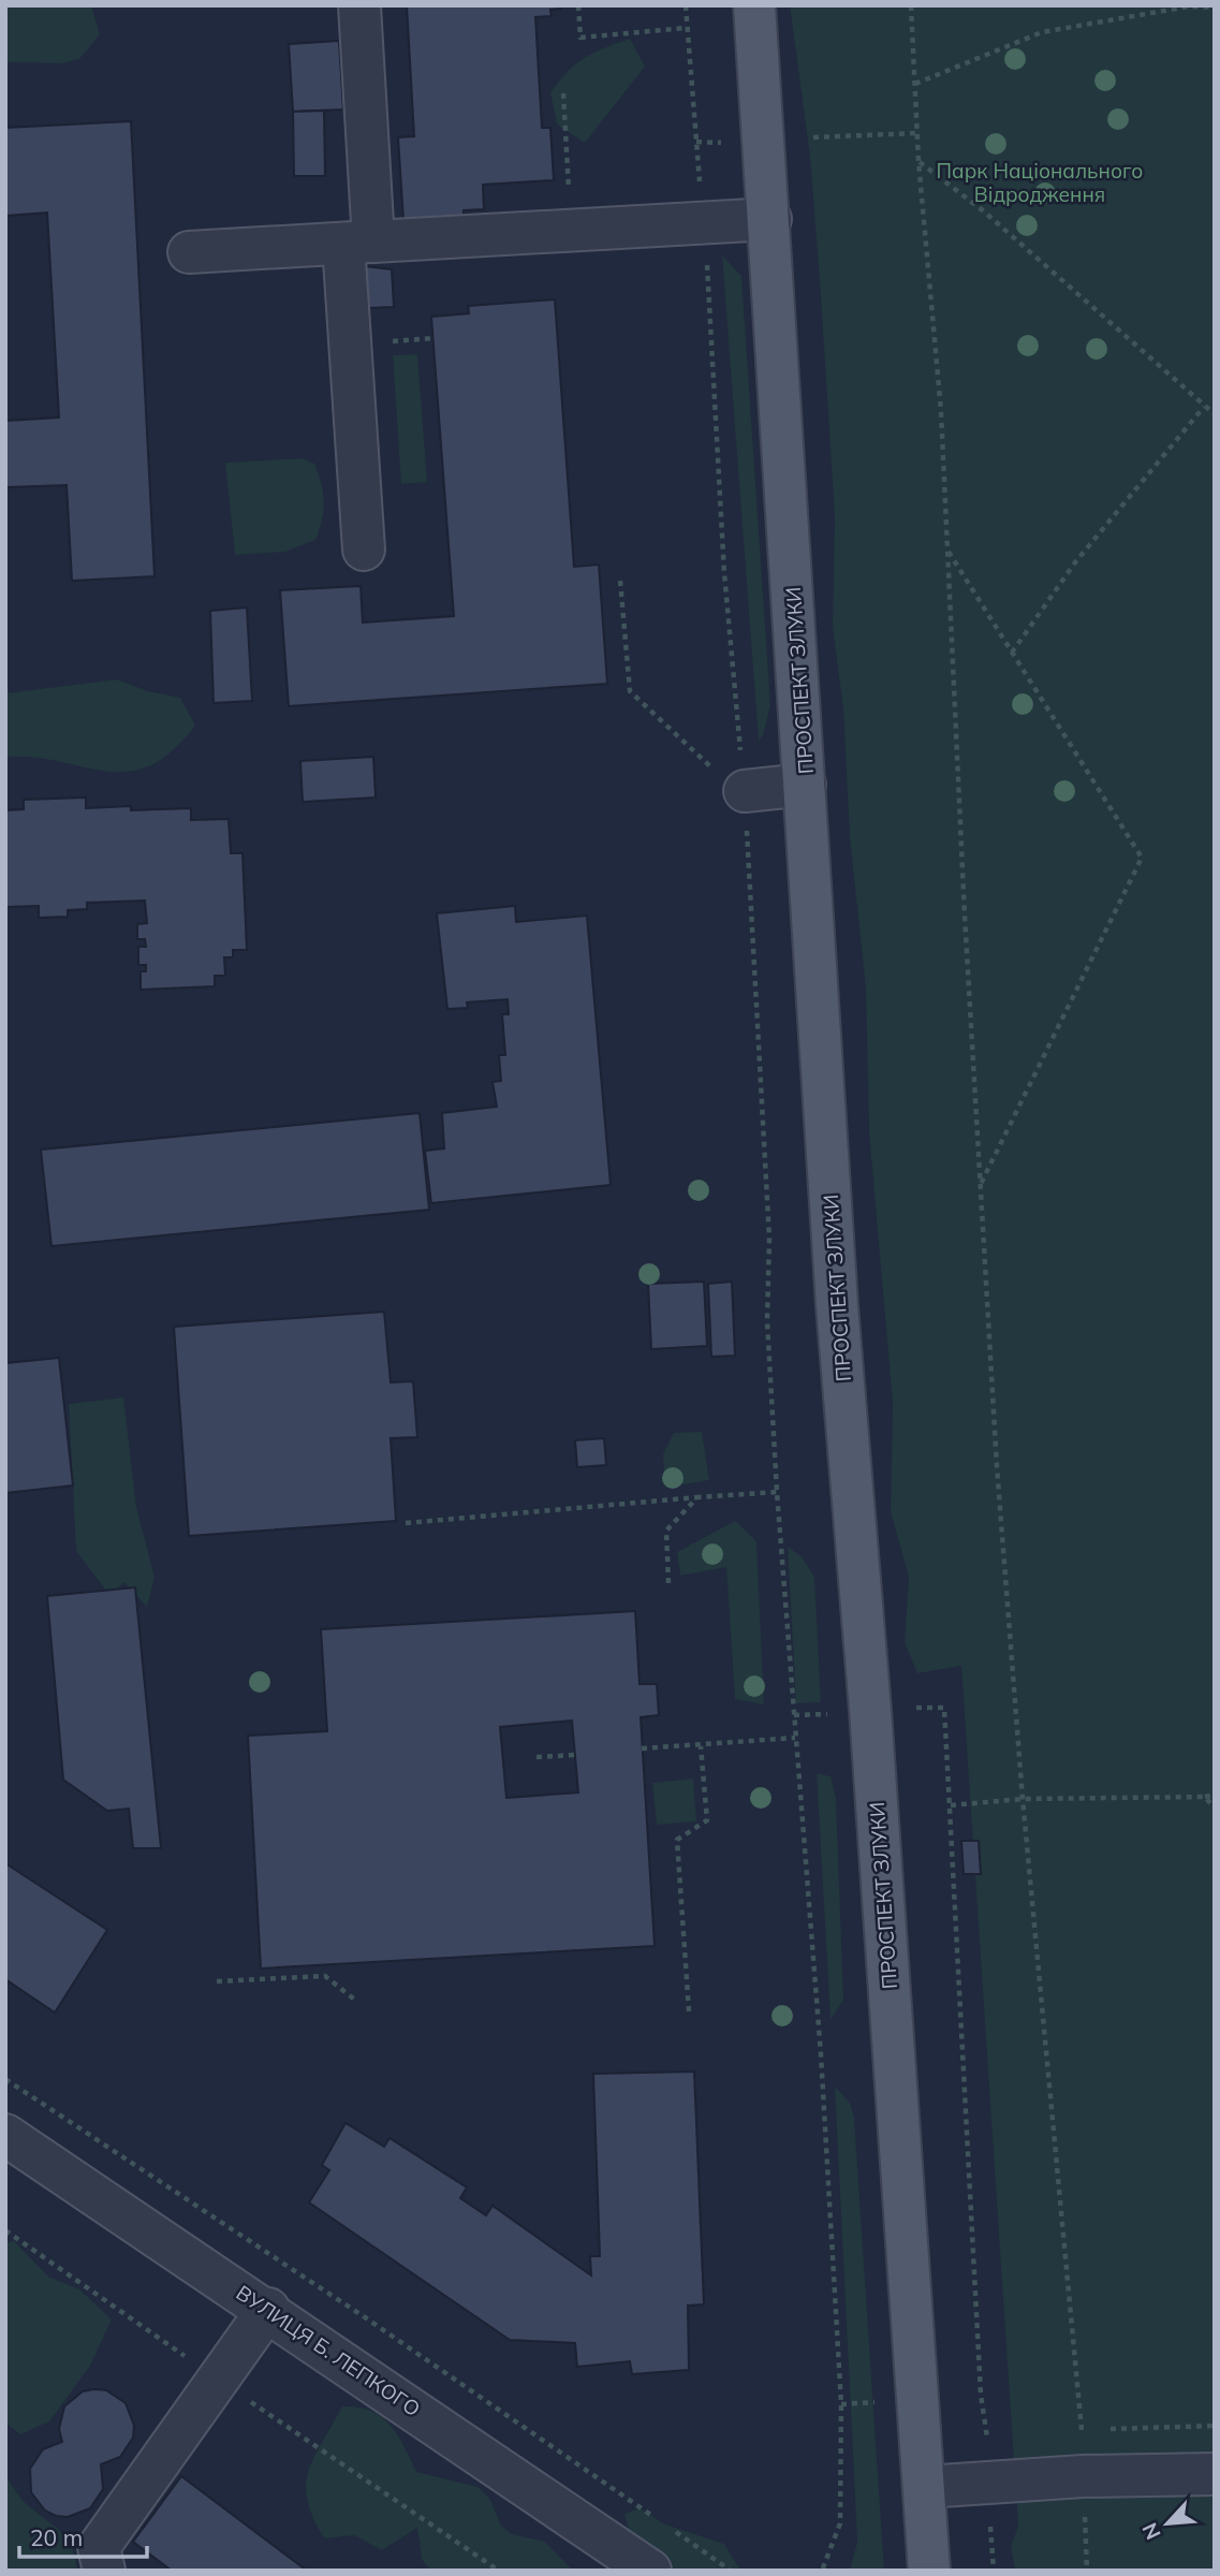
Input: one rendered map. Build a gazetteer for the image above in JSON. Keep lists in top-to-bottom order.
{
  "streets": {
    "main road": ["ПРОСПЕКТ ЗЛУКИ"],
    "street": ["ВУЛИЦЯ Б. ЛЕПКОГО"]
  },
  "parks": ["Парк Національного Відродження"],
  "scale_bar": "20 m",
  "north": "bottom left"
}
